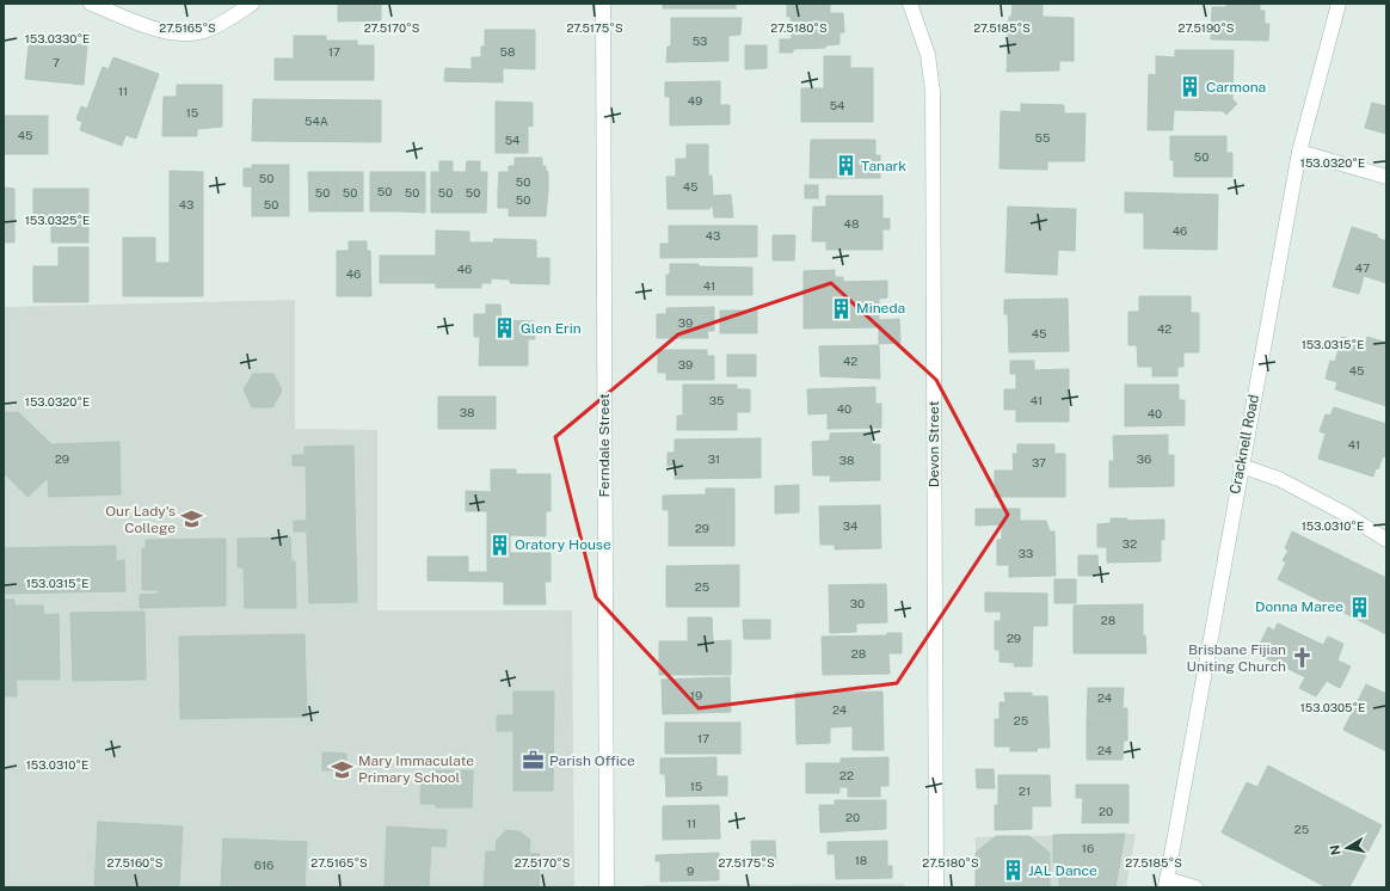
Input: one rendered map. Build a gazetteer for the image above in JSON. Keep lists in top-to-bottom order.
{
  "streets": {
    "street": ["Devon Street", "Cracknell Road", "Ferndale Street"]
  },
  "places": {
    "building": [
      "Carmona",
      "Tanark",
      "Mineda",
      "Glen Erin",
      "Oratory House",
      "Donna Maree",
      "JAL Dance"
    ],
    "school or university": ["Our Lady's College", "Mary Immaculate Primary School"],
    "church": ["Brisbane Fijian Uniting Church"],
    "office": ["Parish Office"]
  },
  "house_numbers": [
    "53",
    "17",
    "58",
    "7",
    "11",
    "49",
    "54",
    "15",
    "54A",
    "45",
    "55",
    "54",
    "50",
    "50",
    "50",
    "45",
    "50",
    "50",
    "50",
    "50",
    "50",
    "50",
    "50",
    "43",
    "50",
    "48",
    "46",
    "43",
    "47",
    "46",
    "46",
    "41",
    "39",
    "42",
    "45",
    "42",
    "39",
    "45",
    "35",
    "41",
    "40",
    "38",
    "40",
    "41",
    "29",
    "31",
    "36",
    "38",
    "37",
    "34",
    "29",
    "32",
    "33",
    "25",
    "30",
    "28",
    "29",
    "28",
    "19",
    "24",
    "24",
    "25",
    "17",
    "24",
    "22",
    "15",
    "21",
    "20",
    "20",
    "11",
    "25",
    "16",
    "18",
    "616",
    "9"
  ],
  "north": "left",
  "coordinates": [
    "27.5165°S",
    "27.5170°S",
    "27.5175°S",
    "27.5180°S",
    "27.5185°S",
    "27.5190°S",
    "153.0330°E",
    "153.0320°E",
    "153.0325°E",
    "153.0315°E",
    "153.0310°E",
    "153.0305°E",
    "27.5160°S"
  ]
}
